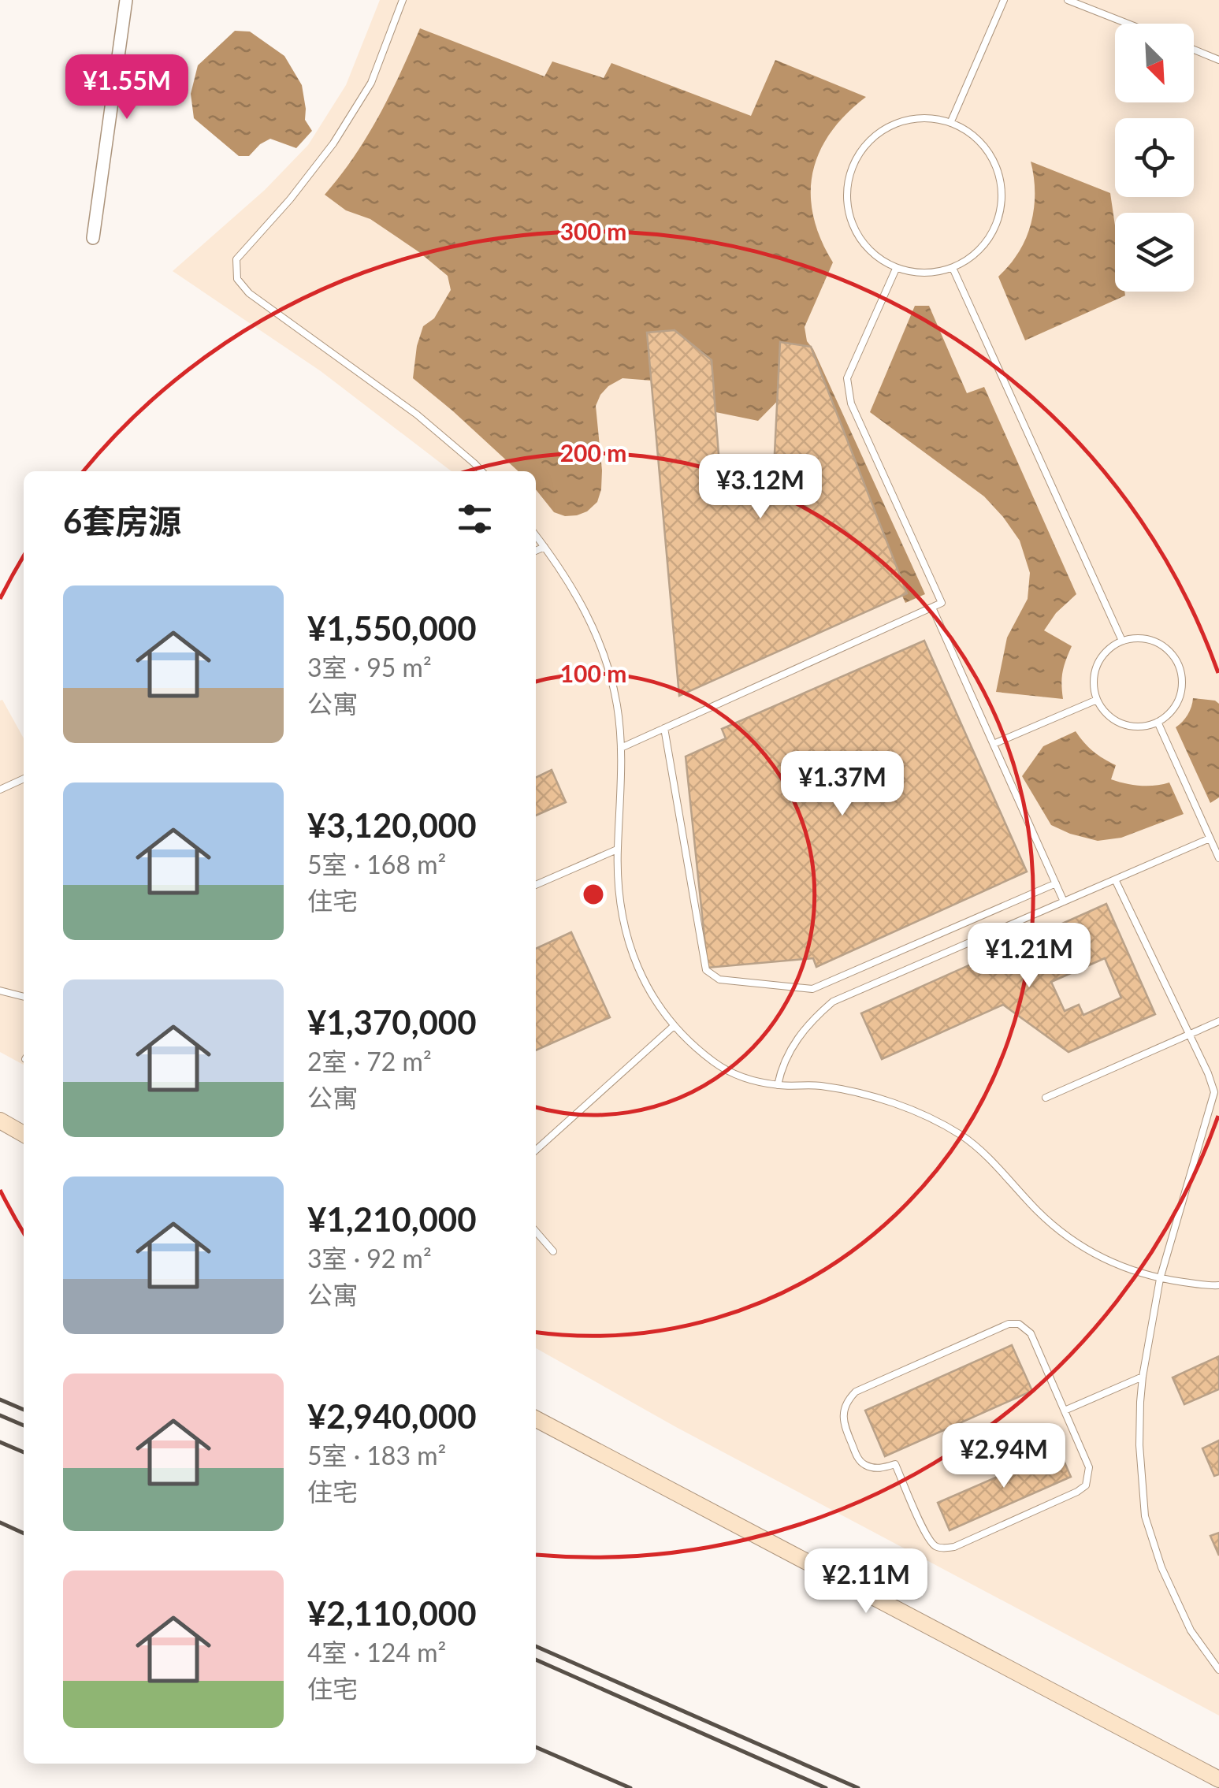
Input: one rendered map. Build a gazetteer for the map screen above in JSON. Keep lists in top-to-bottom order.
{
  "north": "bottom right",
  "page": {
    "price": [
      "¥1.55M",
      "¥3.12M",
      "¥1.37M",
      "¥1.21M",
      "¥2.94M",
      "¥2.11M"
    ],
    "heading": "6套房源",
    "list": [
      {
        "name": "¥1,550,000",
        "note": "3室 · 95 m² · 公寓"
      },
      {
        "name": "¥3,120,000",
        "note": "5室 · 168 m² · 住宅"
      },
      {
        "name": "¥1,370,000",
        "note": "2室 · 72 m² · 公寓"
      },
      {
        "name": "¥1,210,000",
        "note": "3室 · 92 m² · 公寓"
      },
      {
        "name": "¥2,940,000",
        "note": "5室 · 183 m² · 住宅"
      },
      {
        "name": "¥2,110,000",
        "note": "4室 · 124 m² · 住宅"
      }
    ]
  },
  "rings": ["300 m", "200 m", "100 m"]
}
